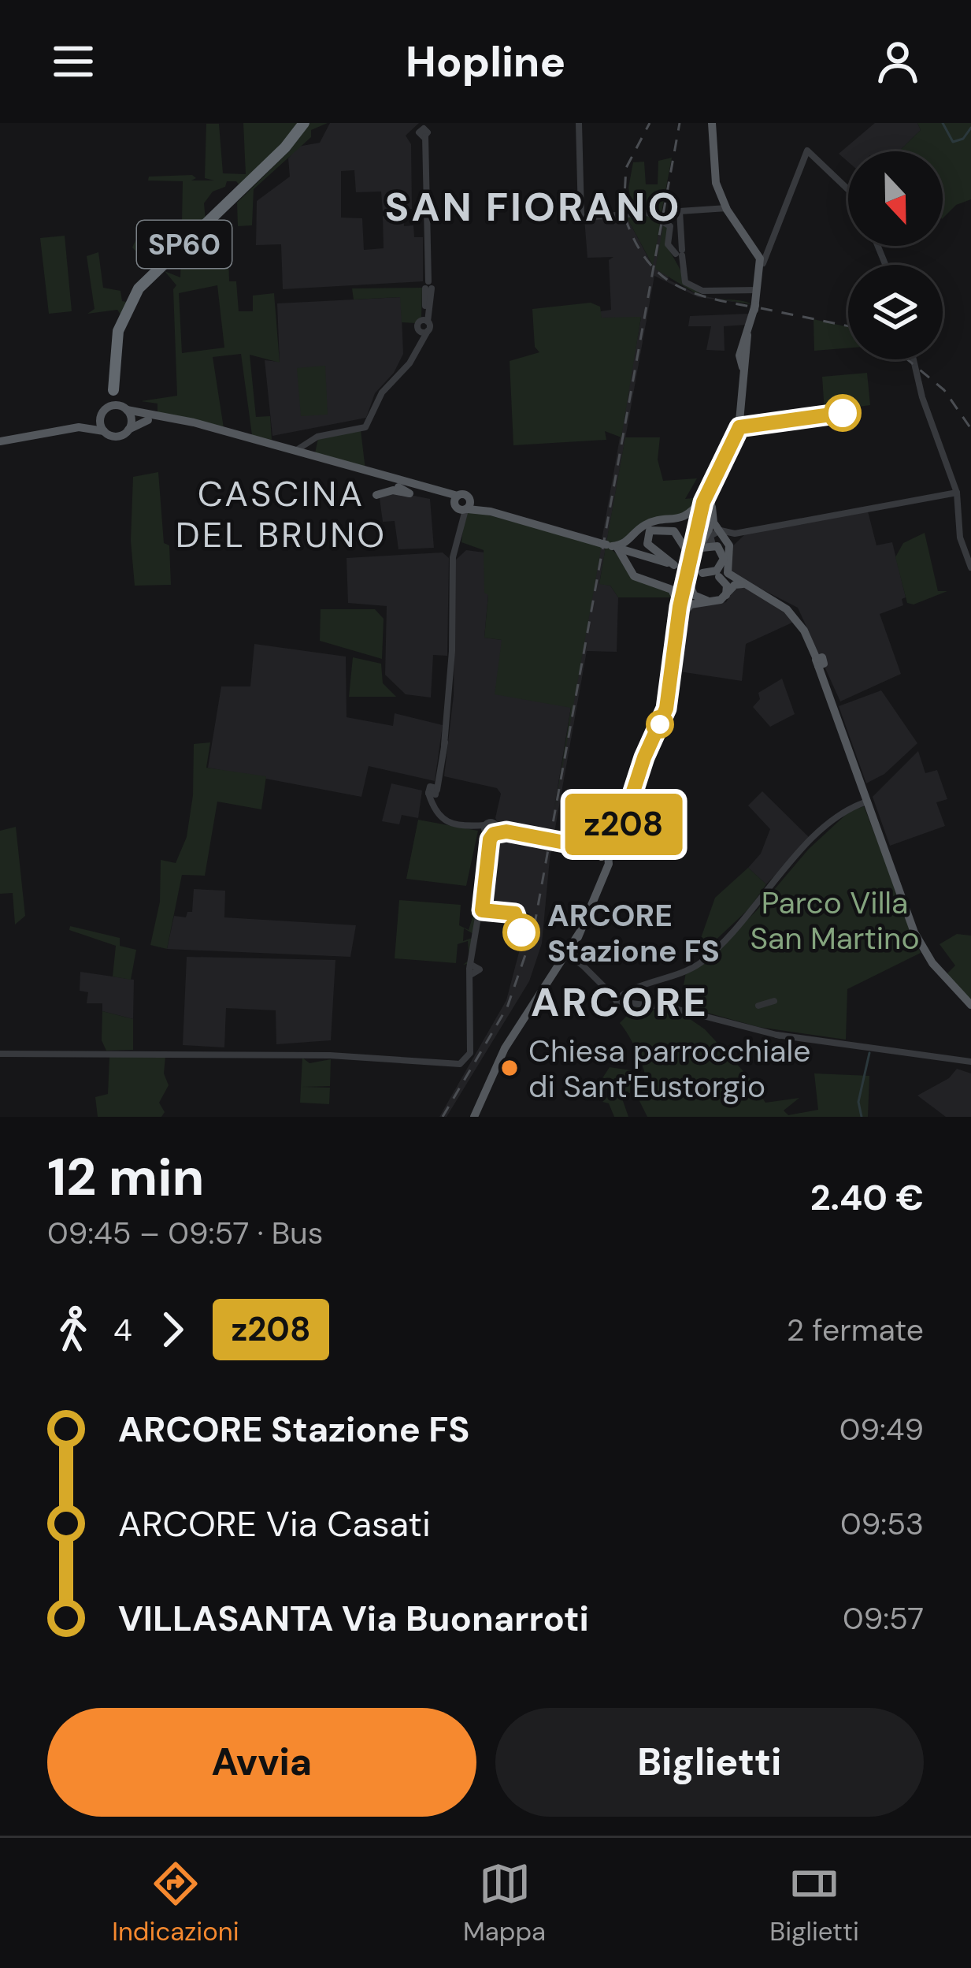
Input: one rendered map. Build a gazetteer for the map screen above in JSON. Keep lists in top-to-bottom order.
{
  "streets": {
    "highway": ["SP60"]
  },
  "districts": ["SAN FIORANO", "CASCINA DEL BRUNO", "ARCORE"],
  "parks": ["Parco Villa San Martino"],
  "places": ["ARCORE Stazione FS", "Chiesa parrocchiale di Sant'Eustorgio"],
  "lines": ["bus line z208"],
  "north": "bottom",
  "page": {
    "header": "Hopline",
    "on_map": "z208",
    "heading": ["12 min", "09:45 – 09:57 · Bus", "2.40 €"],
    "legs": ["4", "z208", "2 fermate"],
    "list": [
      {
        "name": "ARCORE Stazione FS",
        "value": "09:49"
      },
      {
        "name": "ARCORE Via Casati",
        "value": "09:53"
      },
      {
        "name": "VILLASANTA Via Buonarroti",
        "value": "09:57"
      }
    ],
    "buttons": ["Avvia", "Biglietti"],
    "tabs": ["Indicazioni", "Mappa", "Biglietti"]
  }
}
